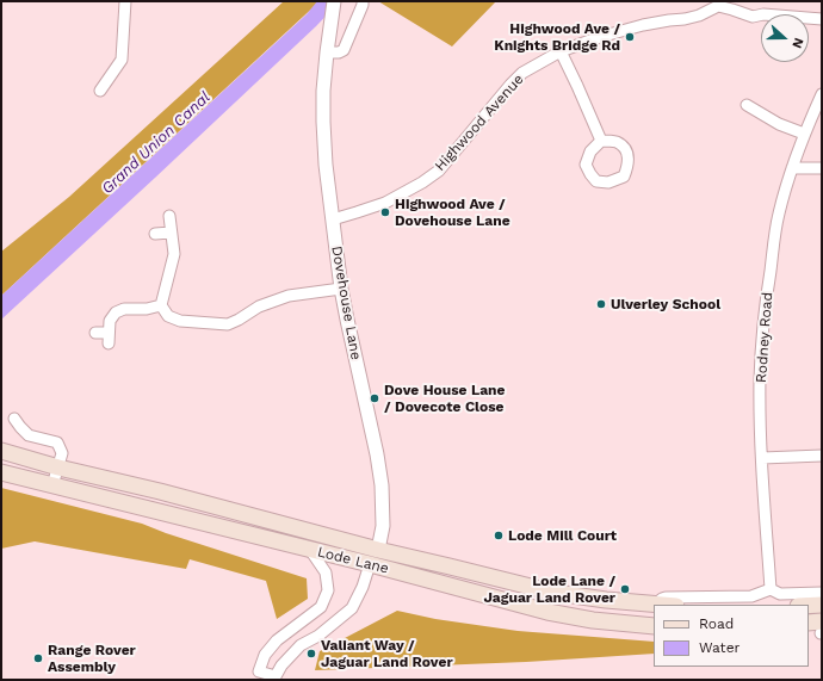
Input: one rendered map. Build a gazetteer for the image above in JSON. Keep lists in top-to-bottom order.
{
  "streets": {
    "main road": ["Lode Lane"],
    "street": ["Highwood Avenue", "Dovehouse Lane", "Rodney Road"]
  },
  "crossings": [
    ["Highwood Avenue", "Dovehouse Lane"],
    ["Dovehouse Lane", "Lode Lane"],
    ["Rodney Road", "Lode Lane"]
  ],
  "water": ["Grand Union Canal"],
  "places": [
    "Highwood Ave / Knights Bridge Rd",
    "Highwood Ave / Dovehouse Lane",
    "Ulverley School",
    "Dove House Lane / Dovecote Close",
    "Lode Mill Court",
    "Lode Lane / Jaguar Land Rover",
    "Valiant Way / Jaguar Land Rover",
    "Range Rover Assembly"
  ],
  "legend": ["Road", "Water"],
  "north": "right"
}
